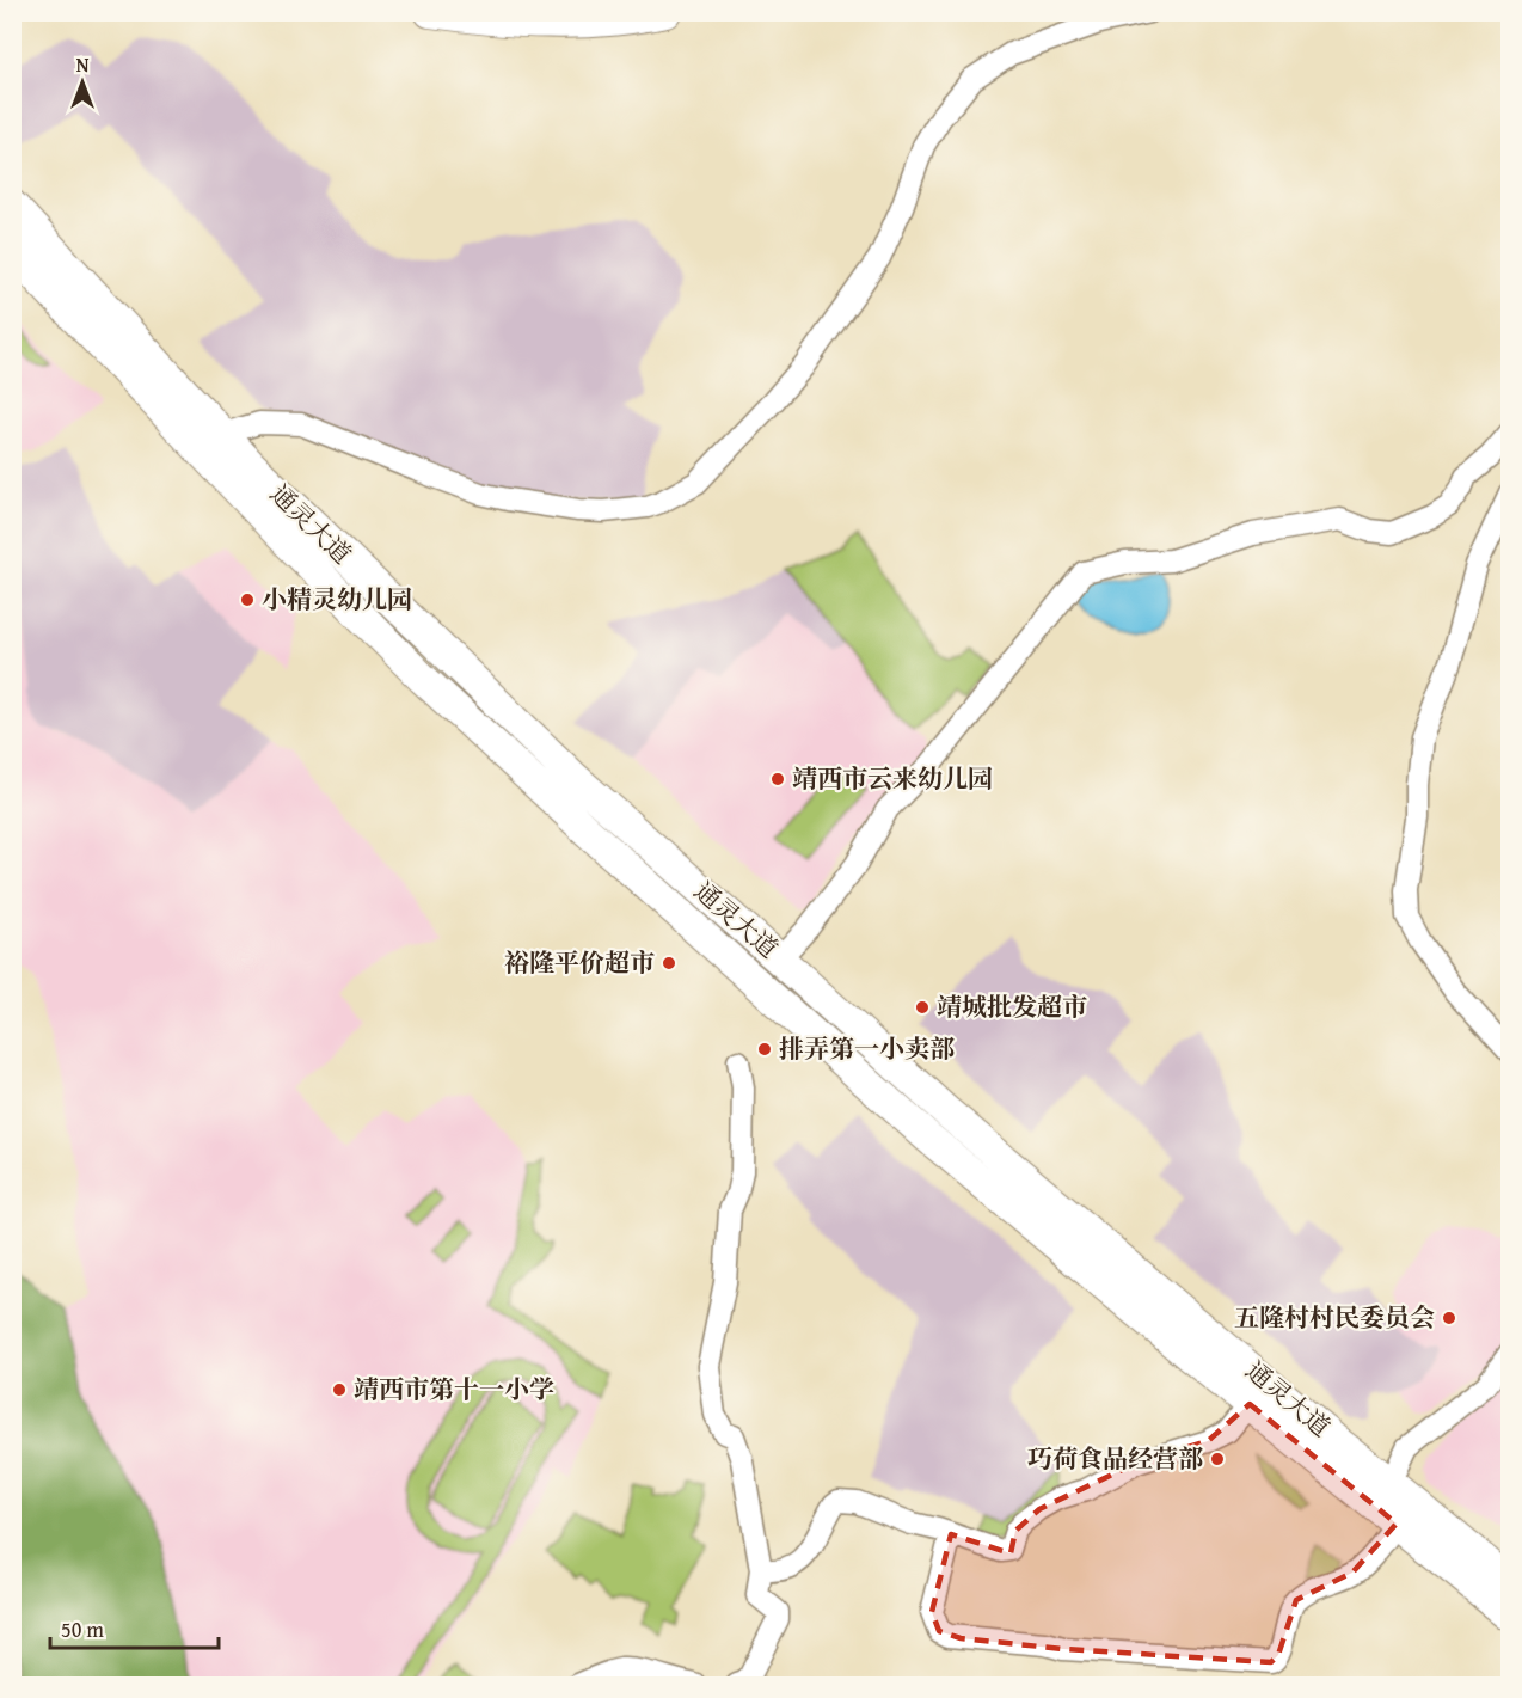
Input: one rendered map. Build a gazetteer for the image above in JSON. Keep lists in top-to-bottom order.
{
  "streets": {
    "main road": ["通灵大道"]
  },
  "places": [
    "小精灵幼儿园",
    "靖西市云来幼儿园",
    "裕隆平价超市",
    "靖城批发超市",
    "排弄第一小卖部",
    "五隆村村民委员会",
    "靖西市第十一小学",
    "巧荷食品经营部"
  ],
  "scale_bar": "50 m",
  "north": "top"
}
